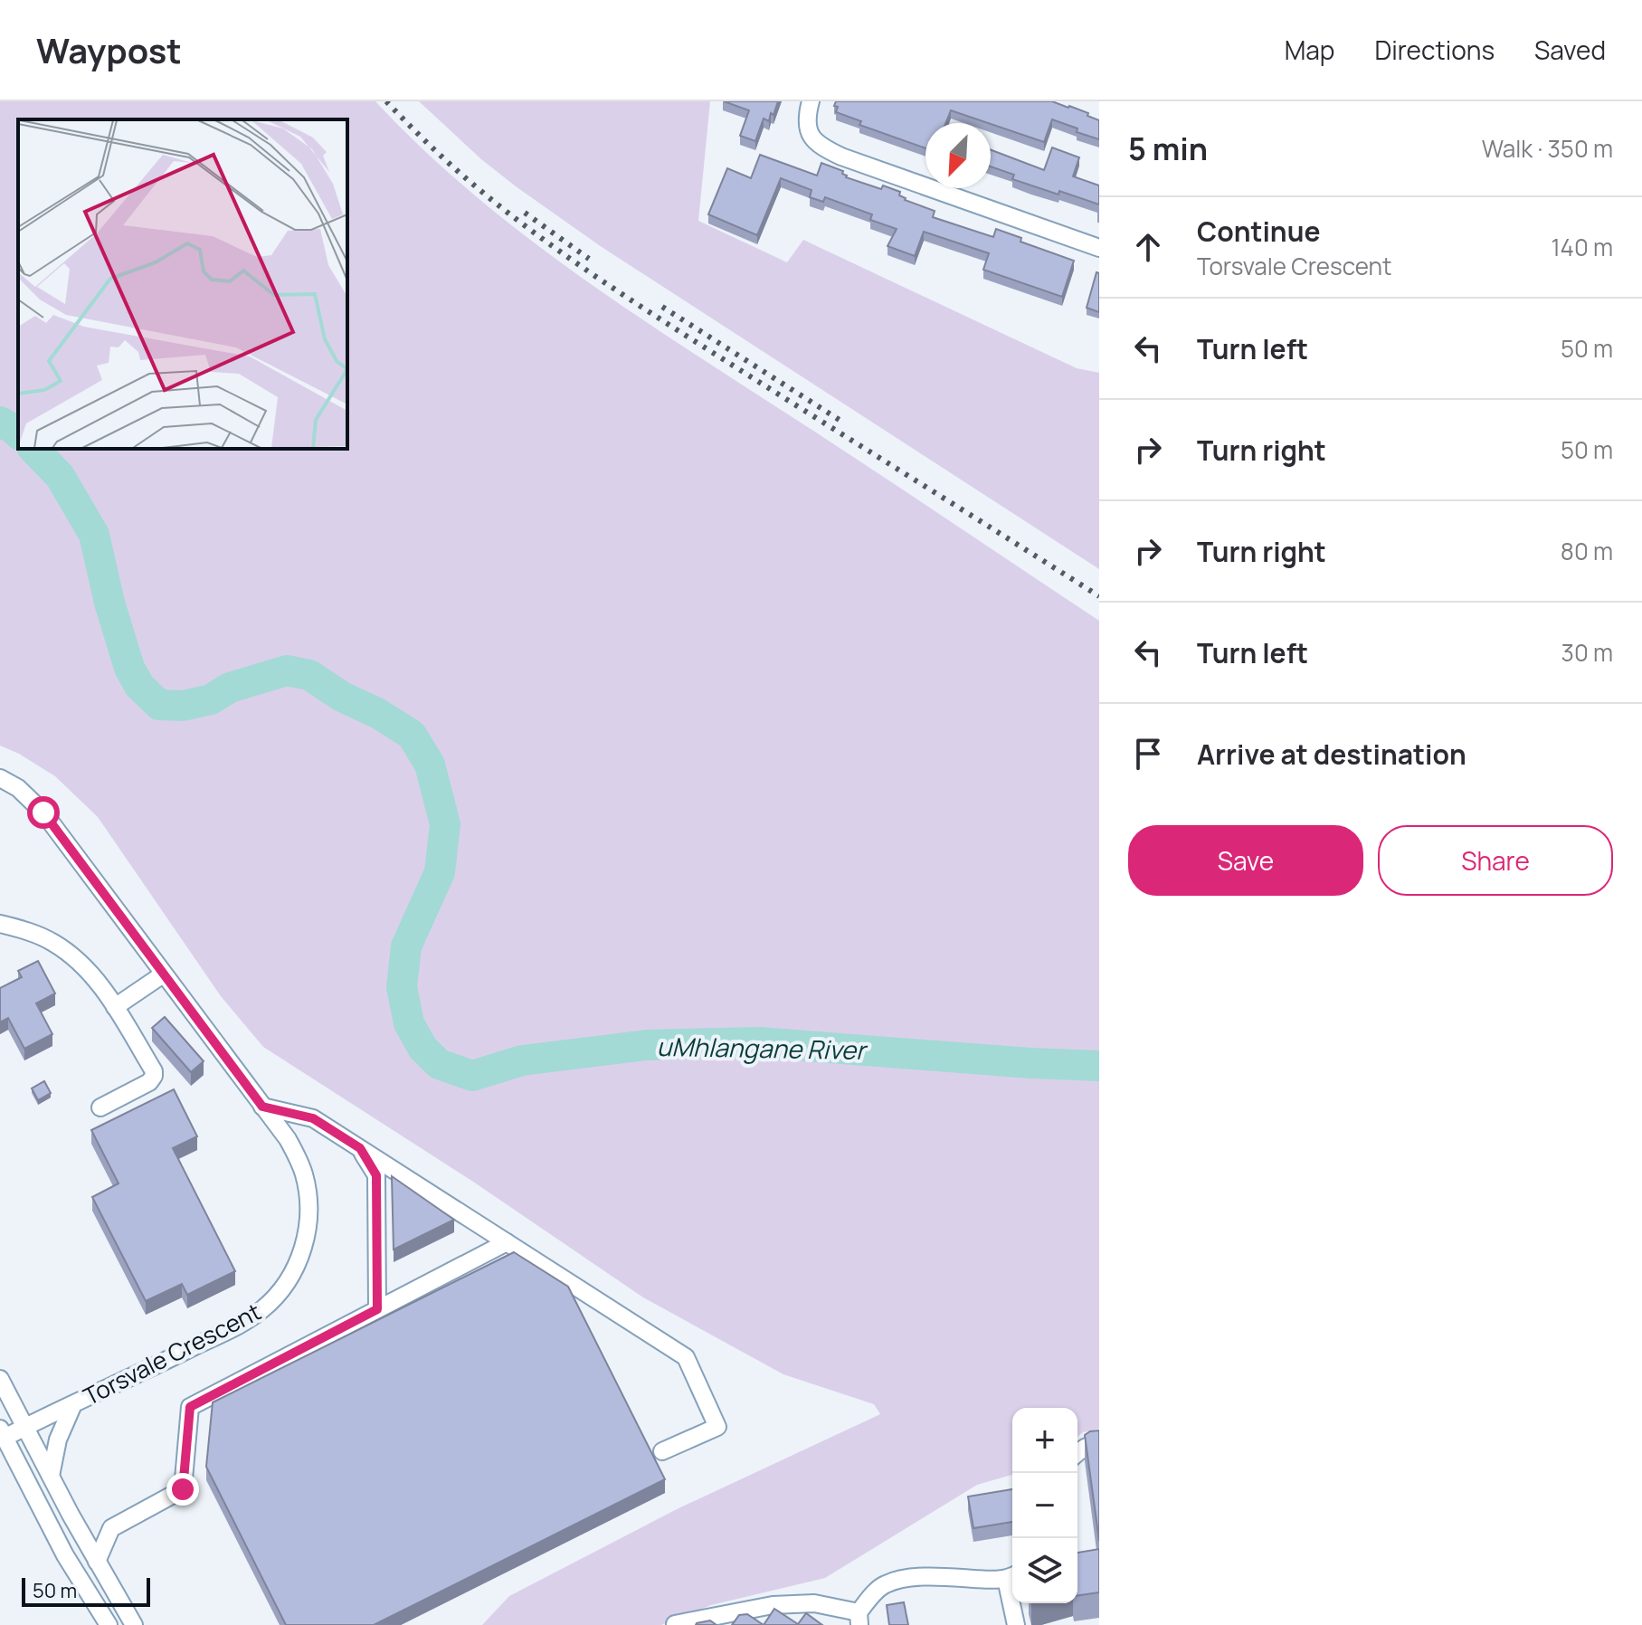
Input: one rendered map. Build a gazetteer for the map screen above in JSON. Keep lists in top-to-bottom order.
{
  "streets": {
    "street": ["Torsvale Crescent"]
  },
  "water": ["uMhlangane River"],
  "scale_bar": "50 m",
  "north": "bottom left",
  "page": {
    "header": "Waypost",
    "nav": ["Map", "Directions", "Saved"],
    "heading": ["5 min", "Walk · 350 m"],
    "list": [
      ["Continue", "Torsvale Crescent", "140 m"],
      ["Turn left", "50 m"],
      ["Turn right", "50 m"],
      ["Turn right", "80 m"],
      ["Turn left", "30 m"],
      "Arrive at destination"
    ],
    "buttons": ["Save", "Share"],
    "map_buttons": ["+", "−"],
    "scale": "50 m"
  }
}
